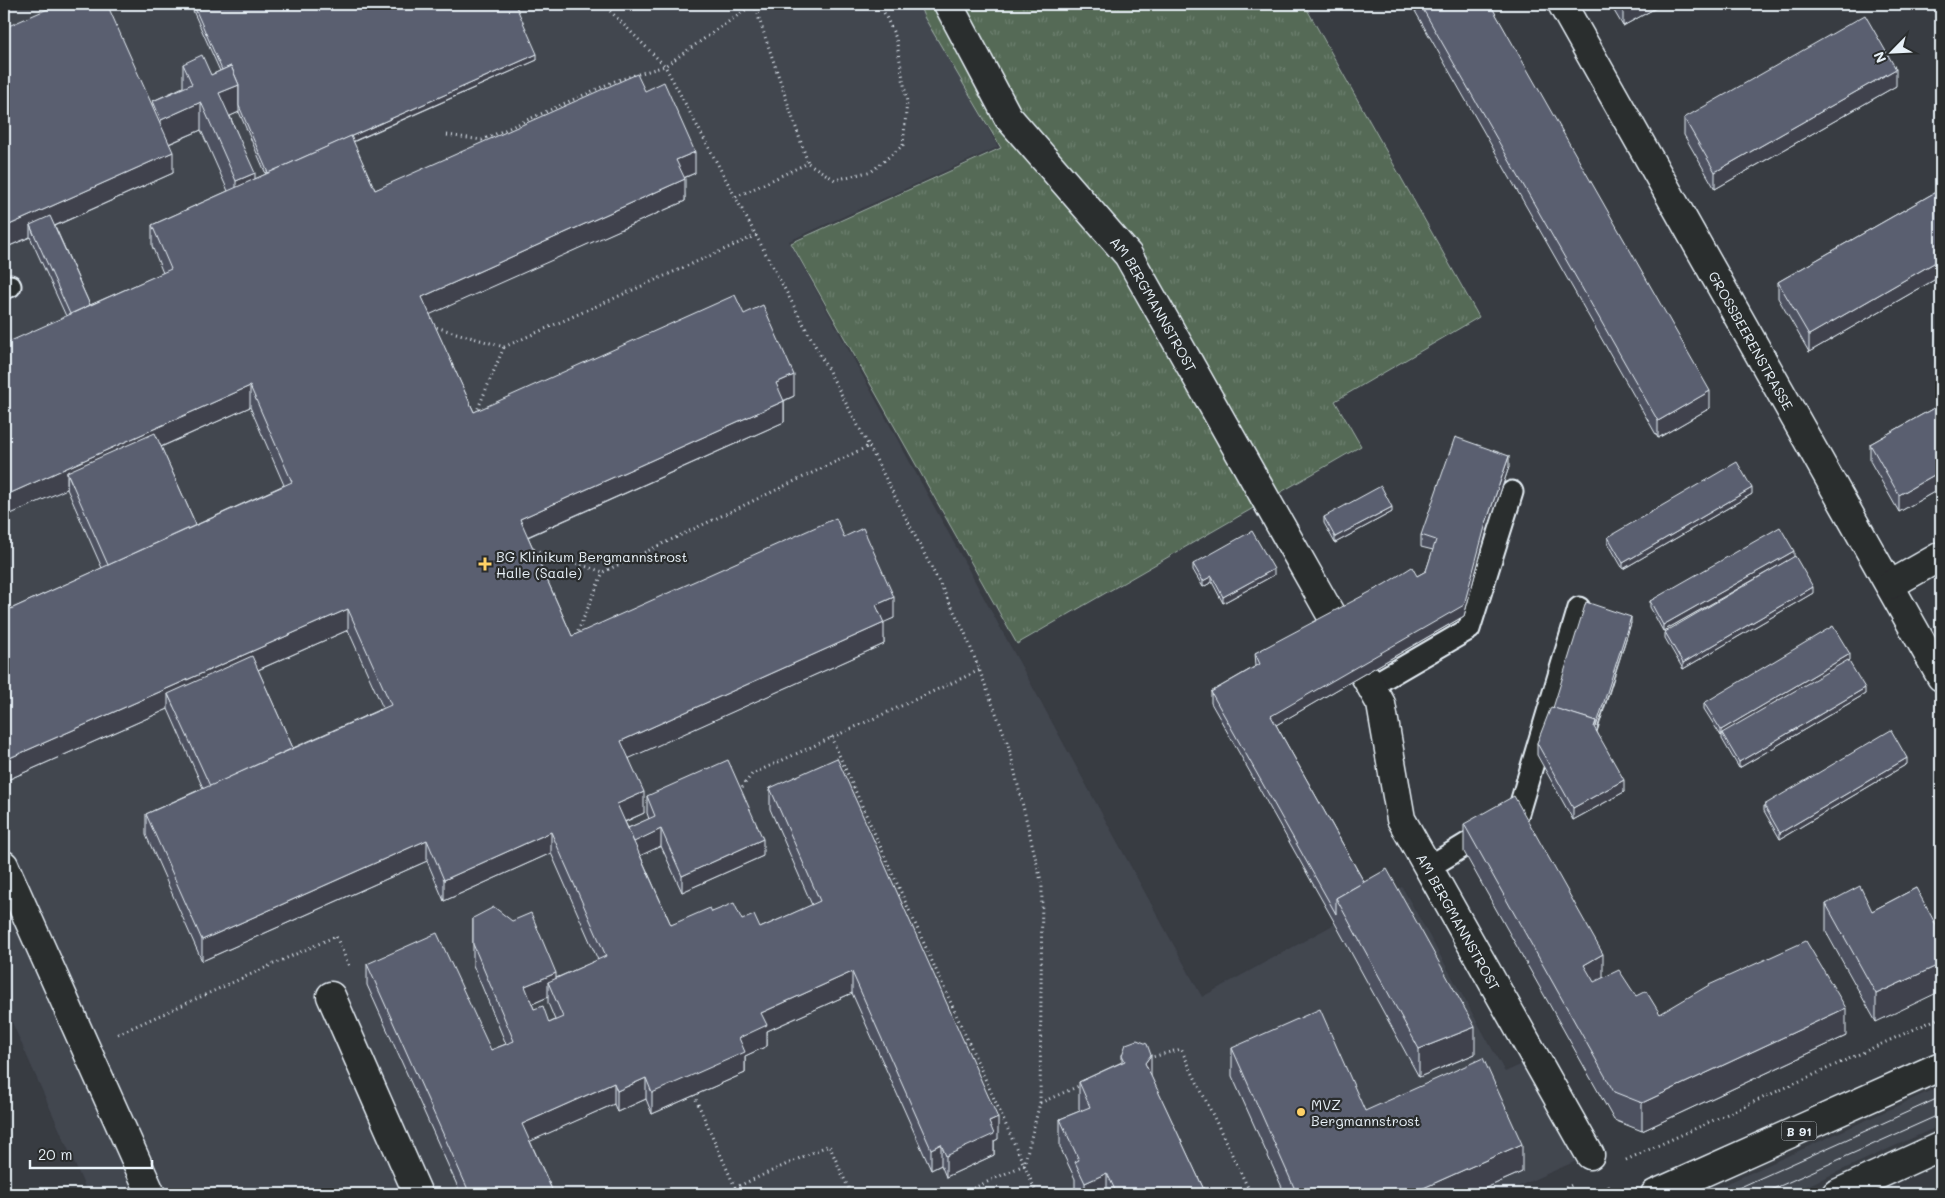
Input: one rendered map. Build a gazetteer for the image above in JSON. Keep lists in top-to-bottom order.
{
  "streets": {
    "street": ["AM BERGMANNSTROST", "GROSSBEERENSTRASSE", "B 91"]
  },
  "places": {
    "health": ["BG Klinikum Bergmannstrost Halle (Saale)"],
    "other": ["MVZ Bergmannstrost"]
  },
  "scale_bar": "20 m",
  "north": "bottom left"
}
